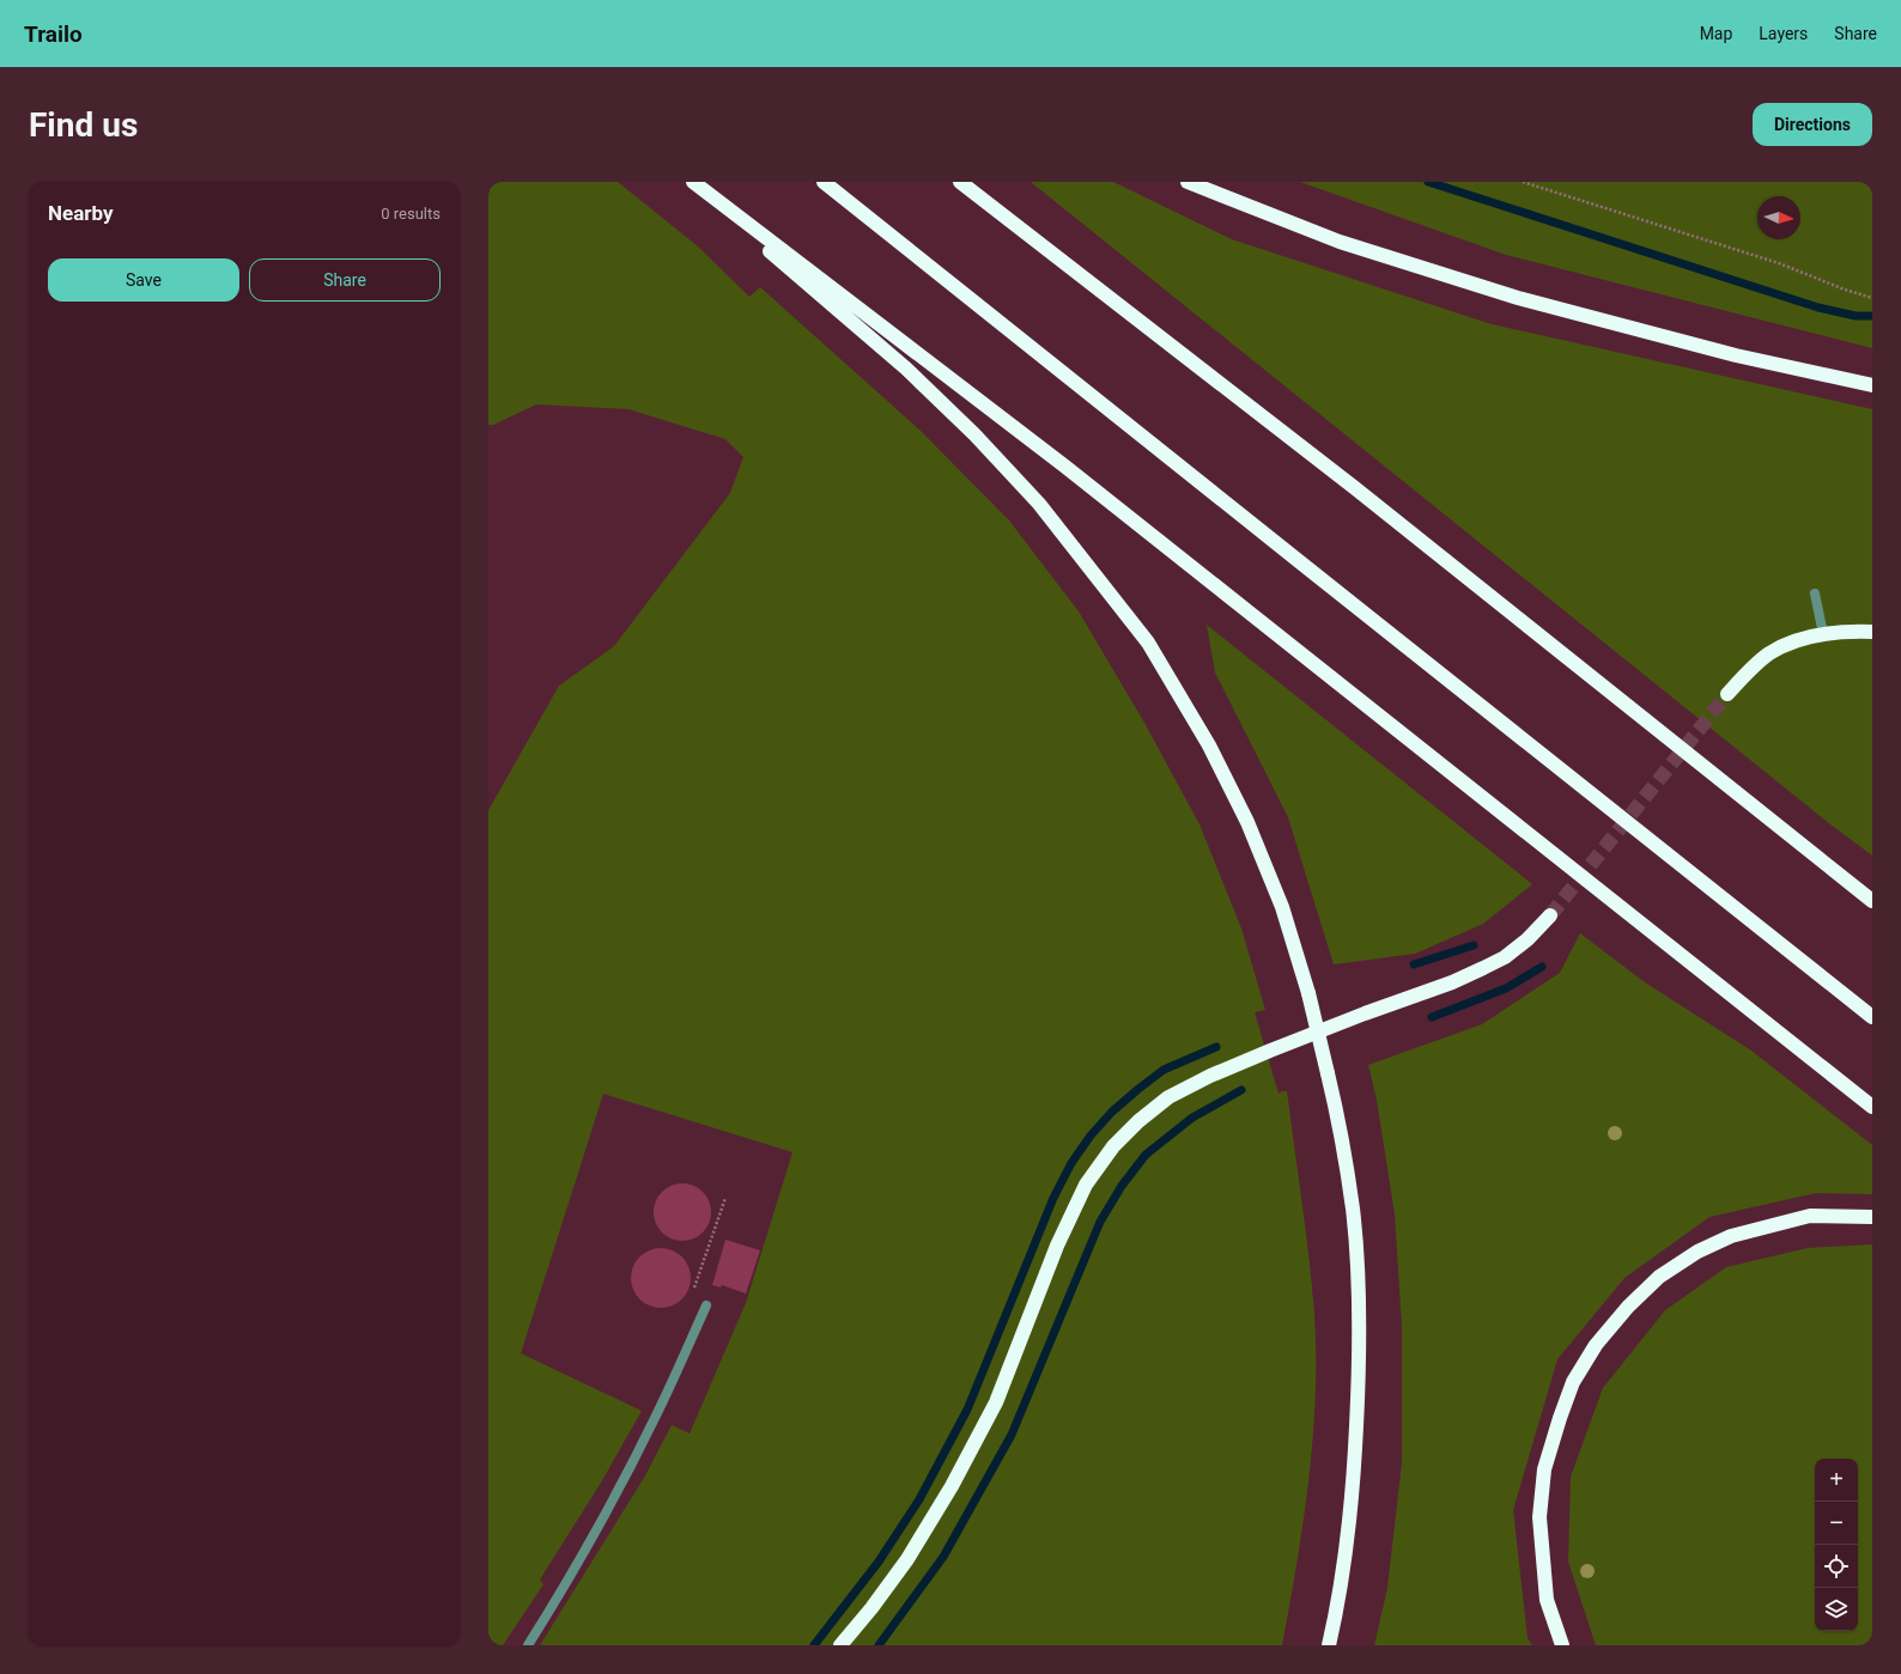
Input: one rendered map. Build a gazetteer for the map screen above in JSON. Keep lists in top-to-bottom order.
{
  "north": "right",
  "page": {
    "header": "Trailo",
    "nav": ["Map", "Layers", "Share"],
    "buttons": [
      "Directions",
      ["Save", "Share"]
    ],
    "title": "Find us",
    "heading": ["Nearby", "0 results"],
    "map_buttons": ["+", "−"]
  }
}
